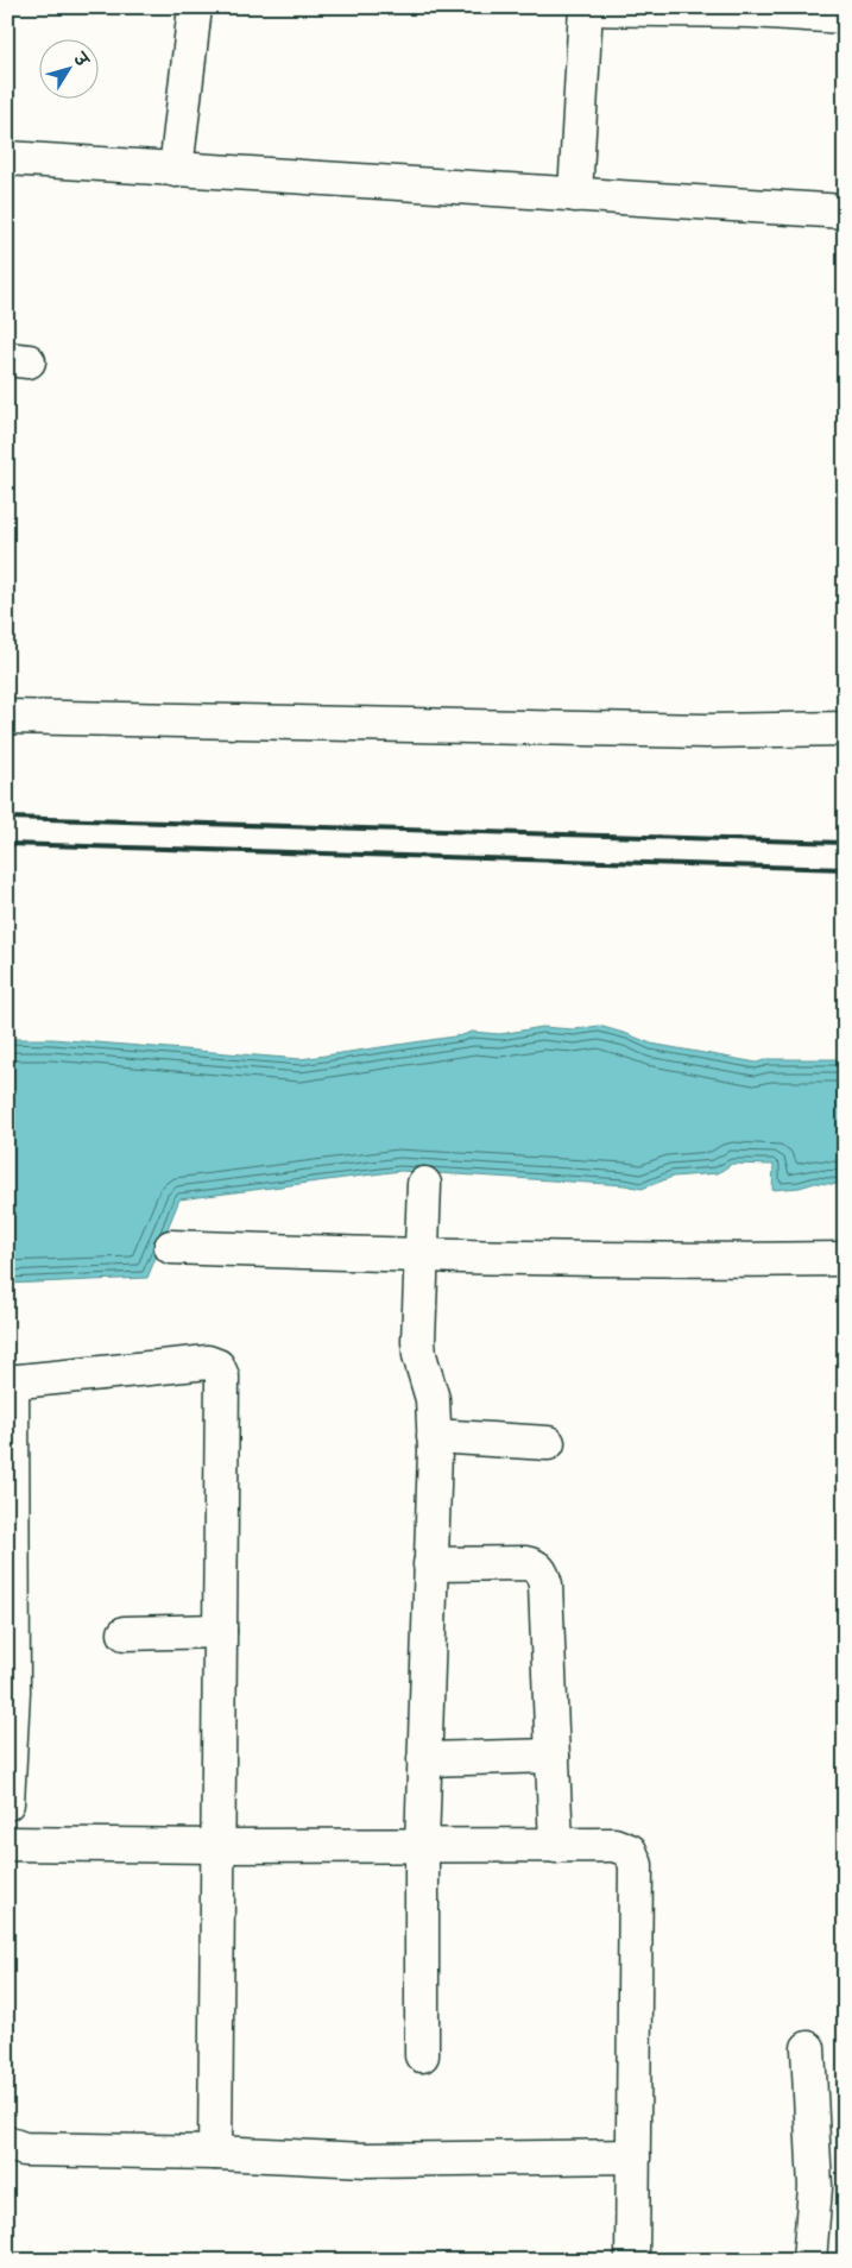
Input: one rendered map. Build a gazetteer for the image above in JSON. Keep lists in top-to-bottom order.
{
  "north": "top right"
}
